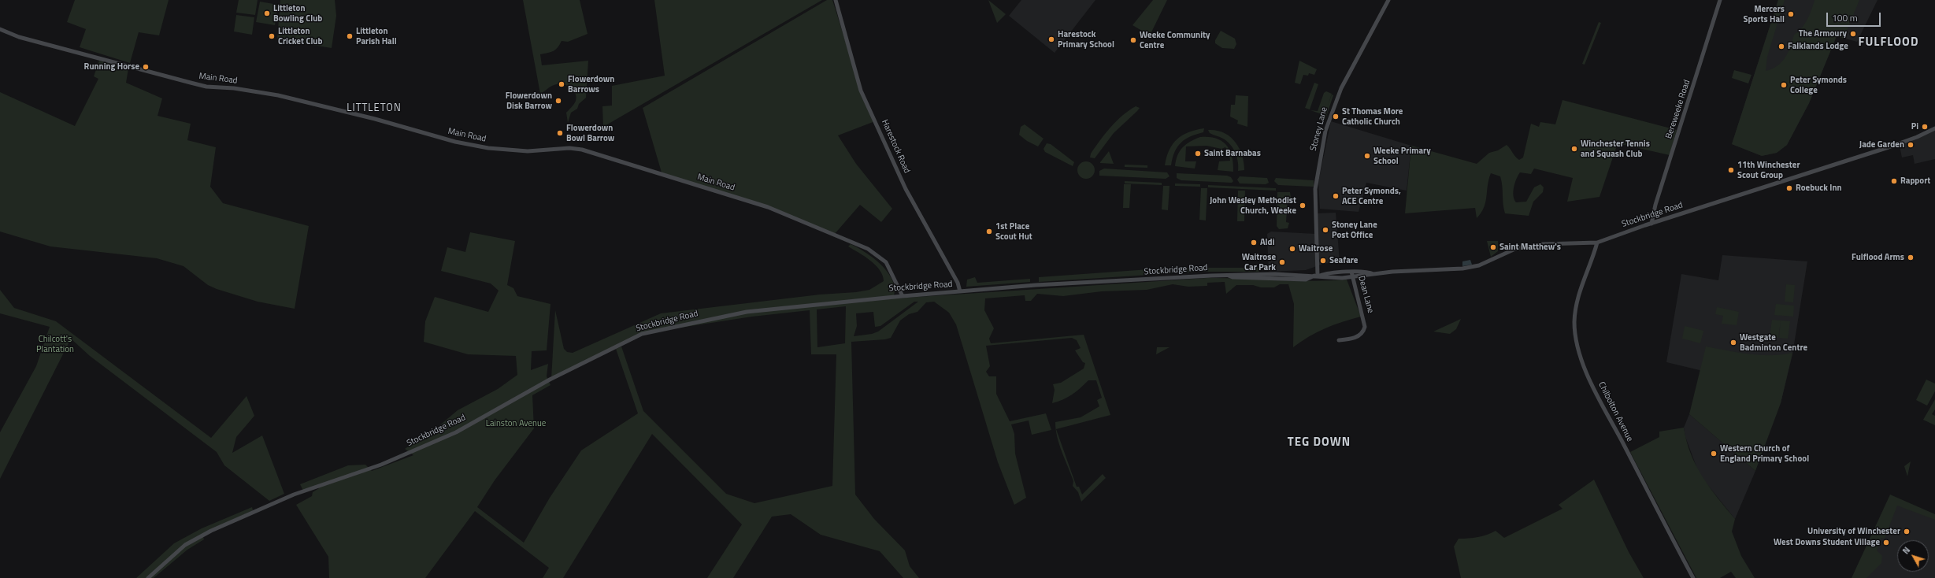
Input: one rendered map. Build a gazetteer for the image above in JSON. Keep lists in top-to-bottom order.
{
  "streets": {
    "main road": [
      "Main Road",
      "Bereweeke Road",
      "Stoney Lane",
      "Harestock Road",
      "Stockbridge Road",
      "Dean Lane",
      "Chilbolton Avenue"
    ]
  },
  "crossings": [
    ["Main Road", "Stockbridge Road"],
    ["Bereweeke Road", "Stockbridge Road"],
    ["Stoney Lane", "Stockbridge Road"],
    ["Harestock Road", "Stockbridge Road"],
    ["Stockbridge Road", "Dean Lane"],
    ["Stockbridge Road", "Chilbolton Avenue"]
  ],
  "districts": ["FULFLOOD", "LITTLETON", "TEG DOWN"],
  "parks": ["Chilcott's Plantation", "Lainston Avenue"],
  "places": [
    "Littleton Bowling Club",
    "Mercers Sports Hall",
    "The Armoury",
    "Littleton Cricket Club",
    "Littleton Parish Hall",
    "Harestock Primary School",
    "Weeke Community Centre",
    "Falklands Lodge",
    "Running Horse",
    "Flowerdown Barrows",
    "Peter Symonds College",
    "Flowerdown Disk Barrow",
    "St Thomas More Catholic Church",
    "Pi",
    "Flowerdown Bowl Barrow",
    "Jade Garden",
    "Winchester Tennis and Squash Club",
    "Saint Barnabas",
    "Weeke Primary School",
    "11th Winchester Scout Group",
    "Rapport",
    "Roebuck Inn",
    "Peter Symonds, ACE Centre",
    "John Wesley Methodist Church, Weeke",
    "Stoney Lane Post Office",
    "1st Place Scout Hut",
    "Aldi",
    "Saint Matthew's",
    "Waitrose",
    "Fulflood Arms",
    "Seafare",
    "Waitrose Car Park",
    "Westgate Badminton Centre",
    "Western Church of England Primary School",
    "University of Winchester",
    "West Downs Student Village"
  ],
  "scale_bar": "100 m",
  "north": "top left"
}
